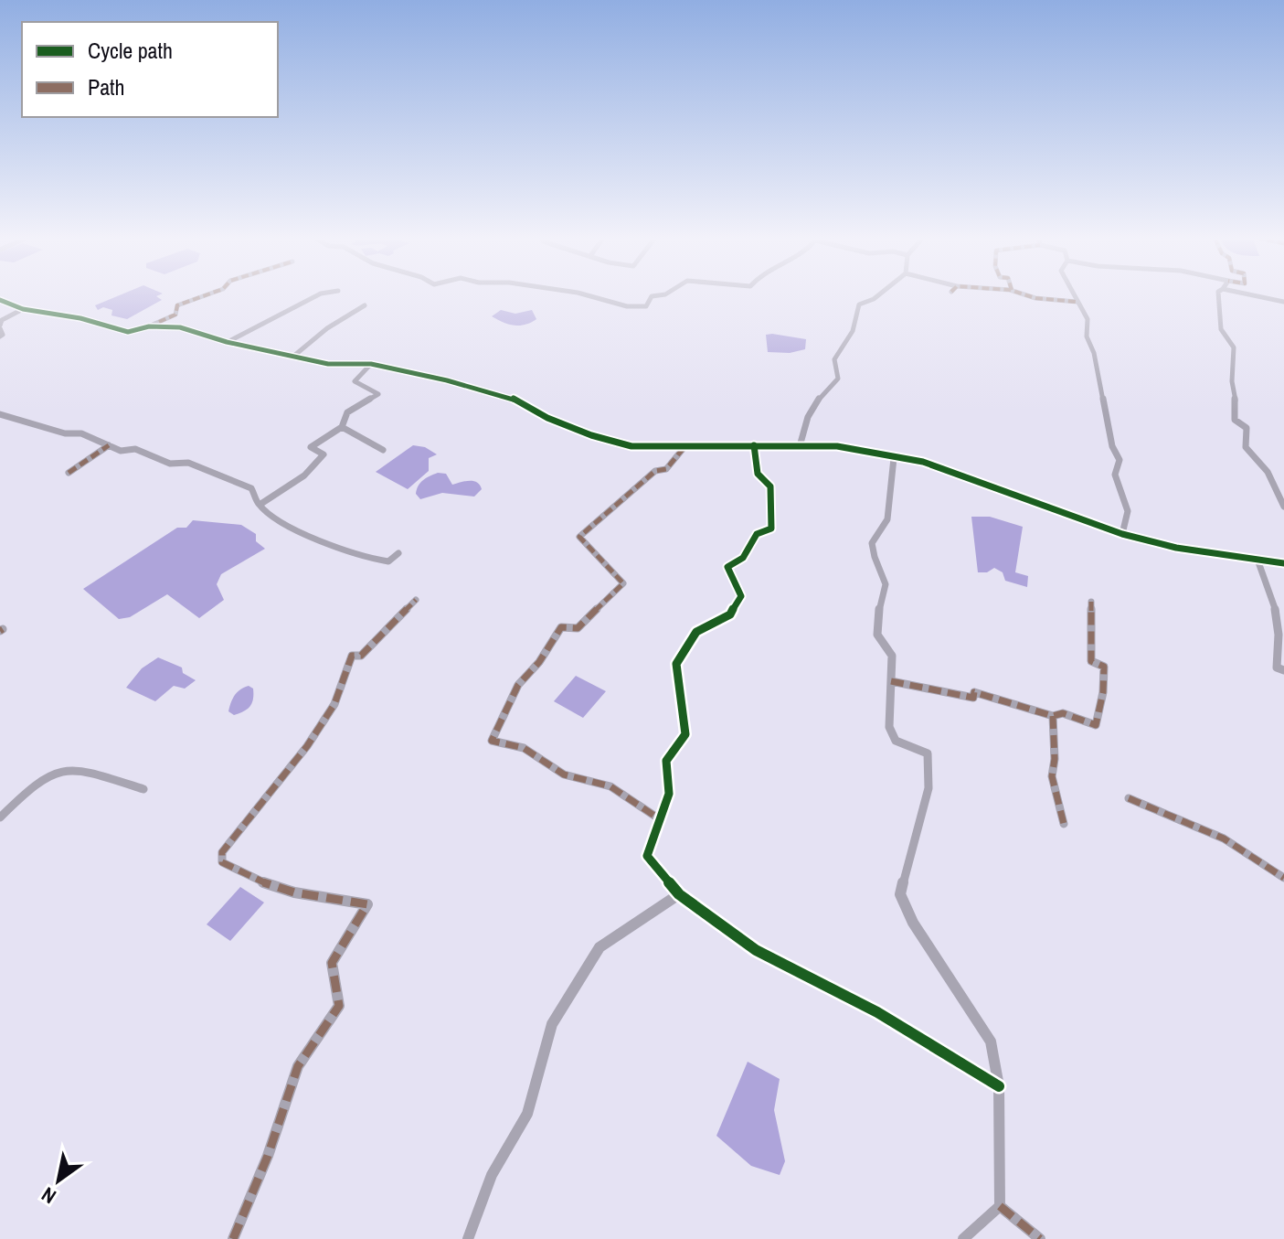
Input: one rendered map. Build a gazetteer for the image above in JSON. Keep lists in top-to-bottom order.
{
  "legend": ["Cycle path", "Path"],
  "north": "bottom left"
}
